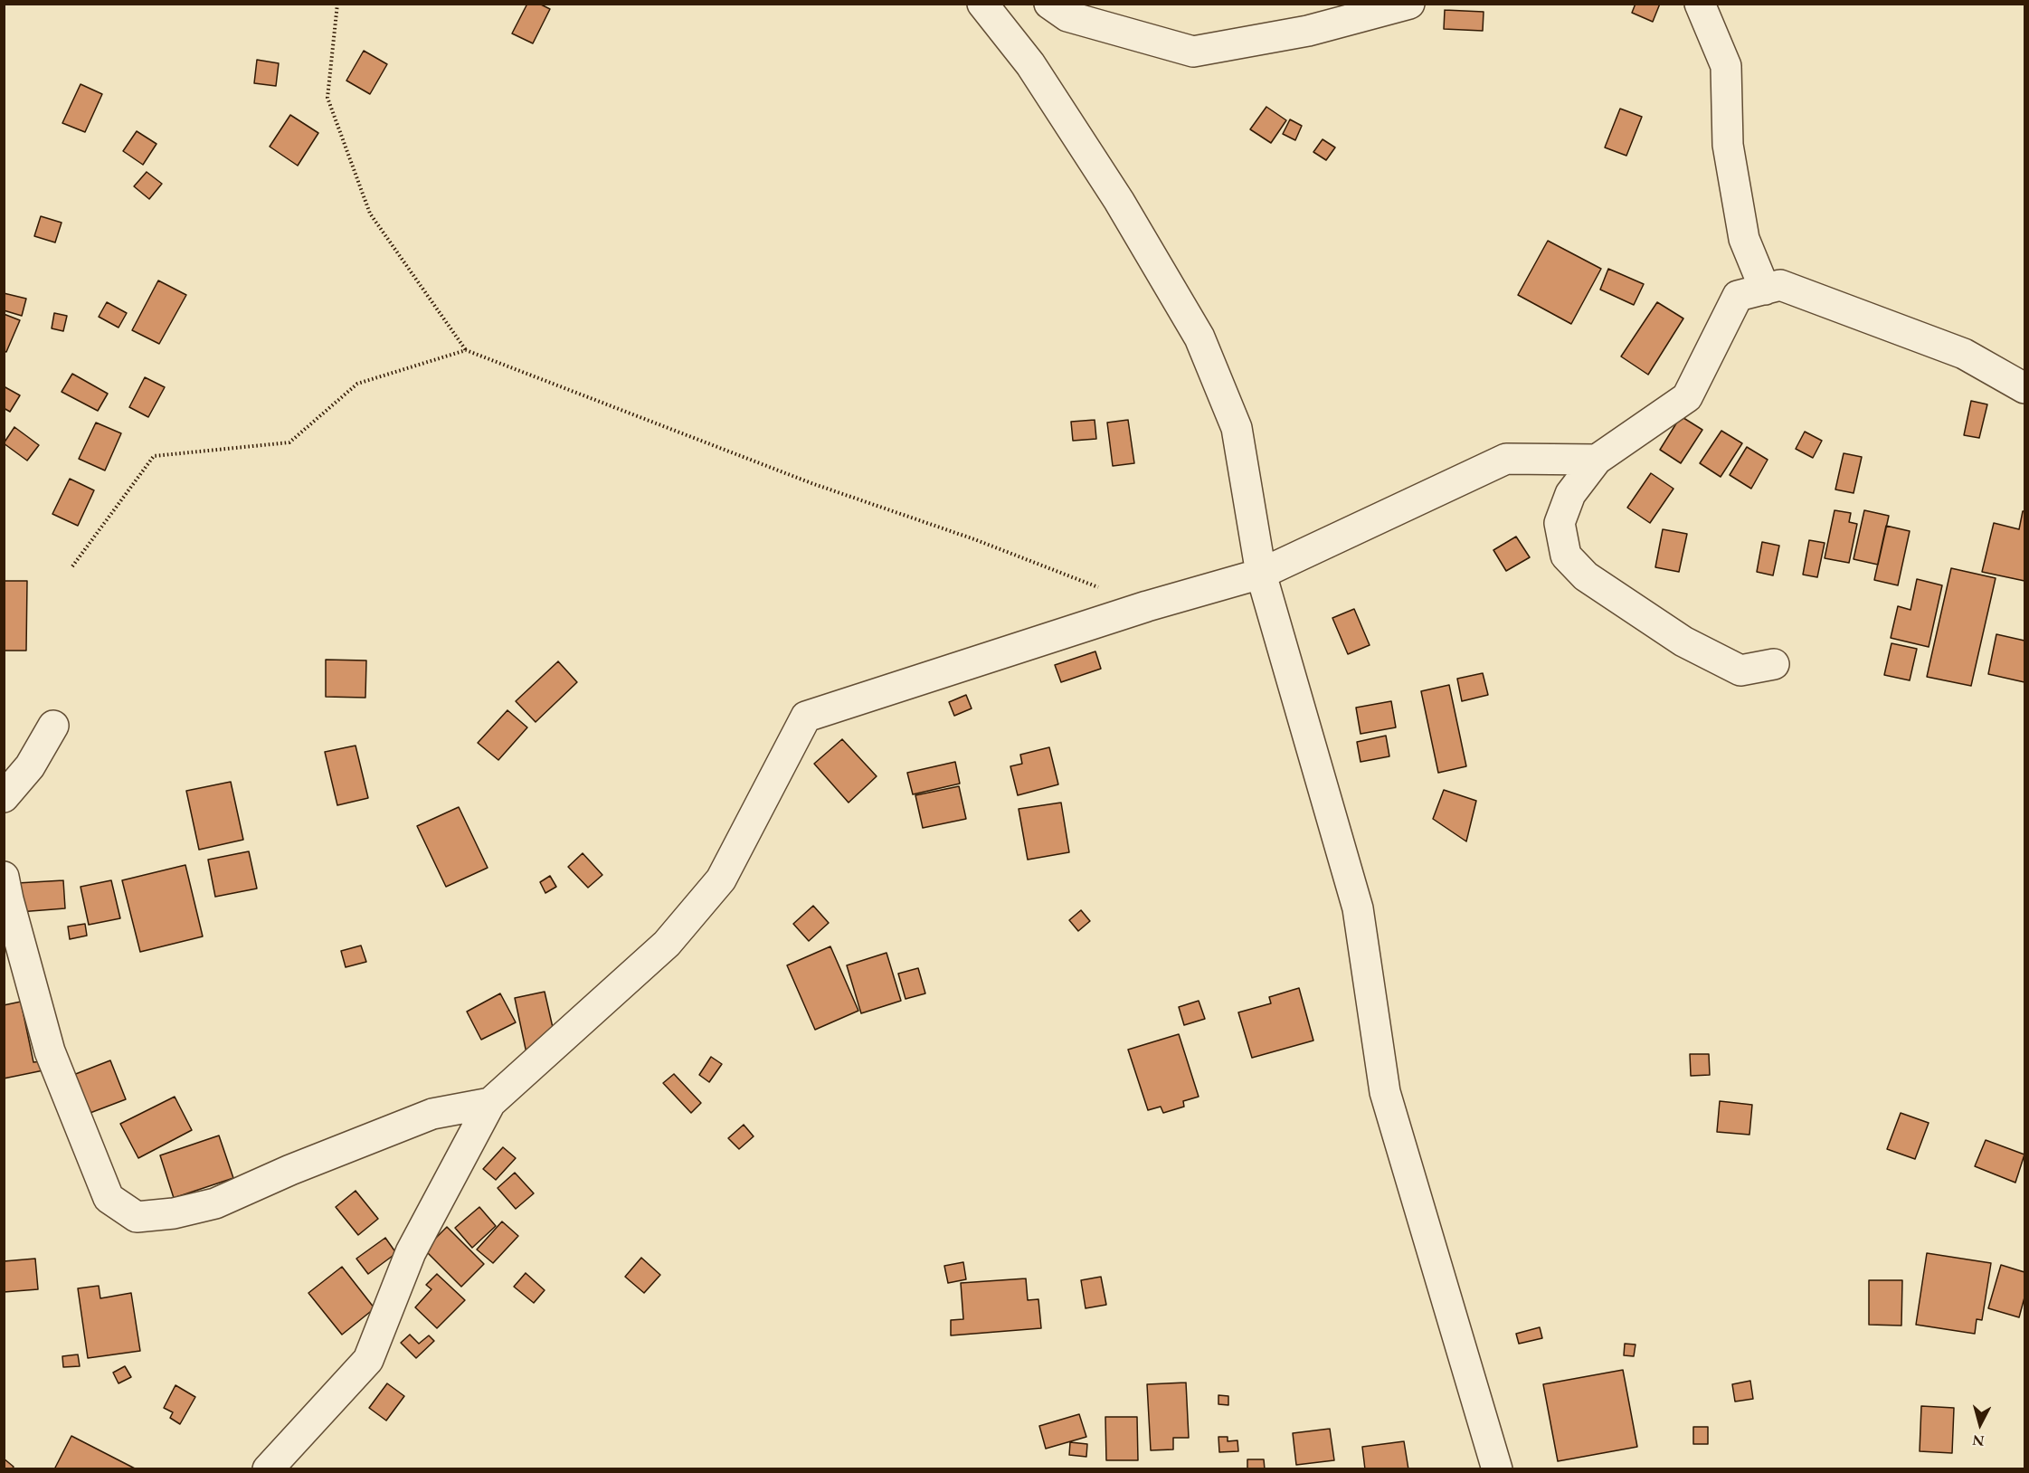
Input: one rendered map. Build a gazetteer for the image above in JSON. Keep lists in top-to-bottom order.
{
  "north": "bottom"
}
